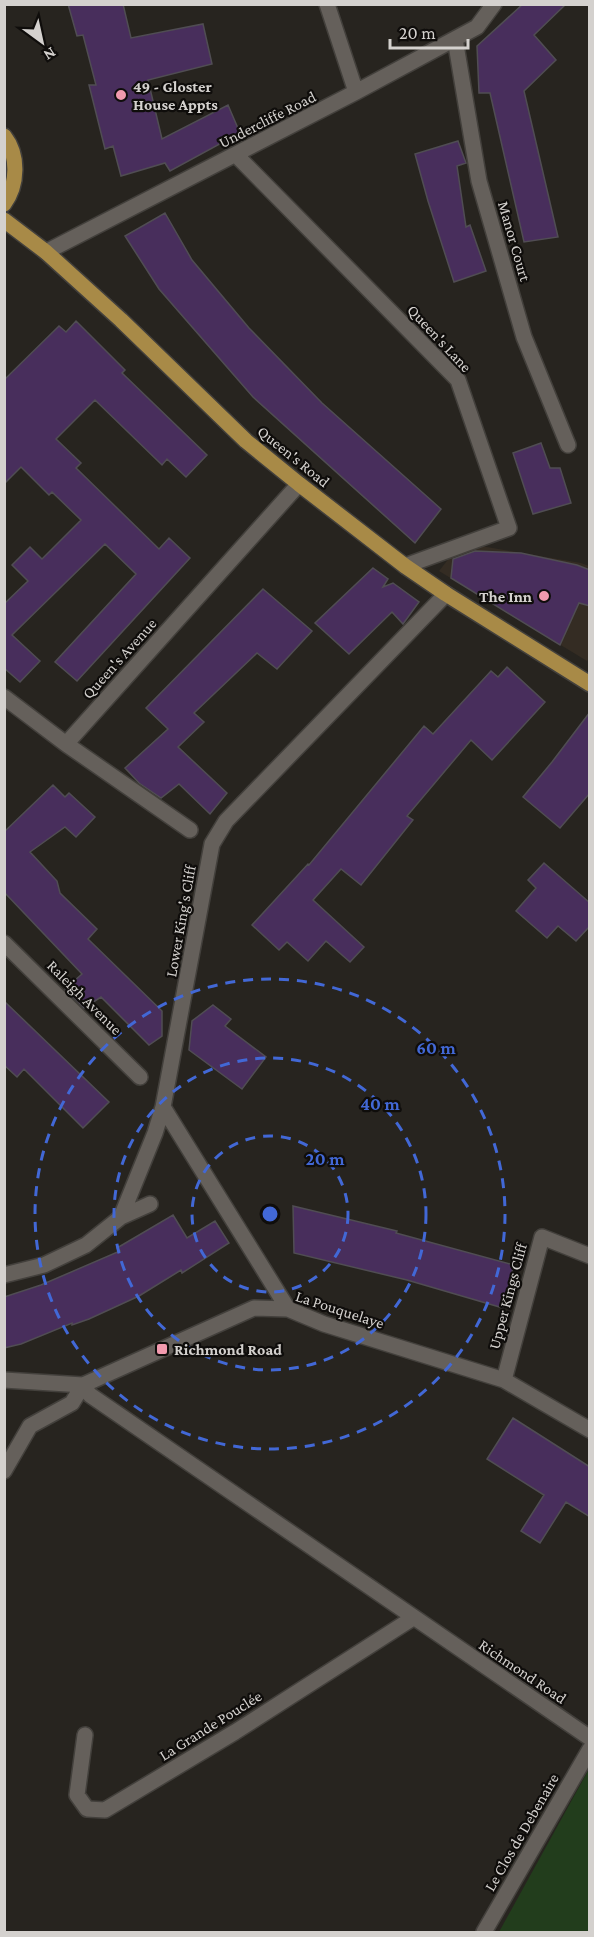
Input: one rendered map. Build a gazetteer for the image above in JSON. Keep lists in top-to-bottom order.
{
  "streets": {
    "main road": ["Queen's Road"],
    "street": [
      "Undercliffe Road",
      "Manor Court",
      "Queen's Lane",
      "Queen's Avenue",
      "Lower King's Cliff",
      "Raleigh Avenue",
      "Upper Kings Cliff",
      "La Pouquelaye",
      "Richmond Road",
      "La Grande Pouclée",
      "Le Clos de Debenaire"
    ]
  },
  "crossings": [
    ["Undercliffe Road", "Manor Court"],
    ["Undercliffe Road", "Queen's Lane"],
    ["Undercliffe Road", "Queen's Road"],
    ["Queen's Lane", "Queen's Road"],
    ["Queen's Road", "Queen's Avenue"],
    ["Queen's Road", "Lower King's Cliff"],
    ["Upper Kings Cliff", "La Pouquelaye"],
    ["La Pouquelaye", "Richmond Road"],
    ["Richmond Road", "La Grande Pouclée"]
  ],
  "places": {
    "other": ["49 - Gloster House Appts", "The Inn"],
    "transit": ["Richmond Road"]
  },
  "scale_bar": "20 m",
  "north": "bottom right",
  "rings": ["60 m", "40 m", "20 m"]
}
